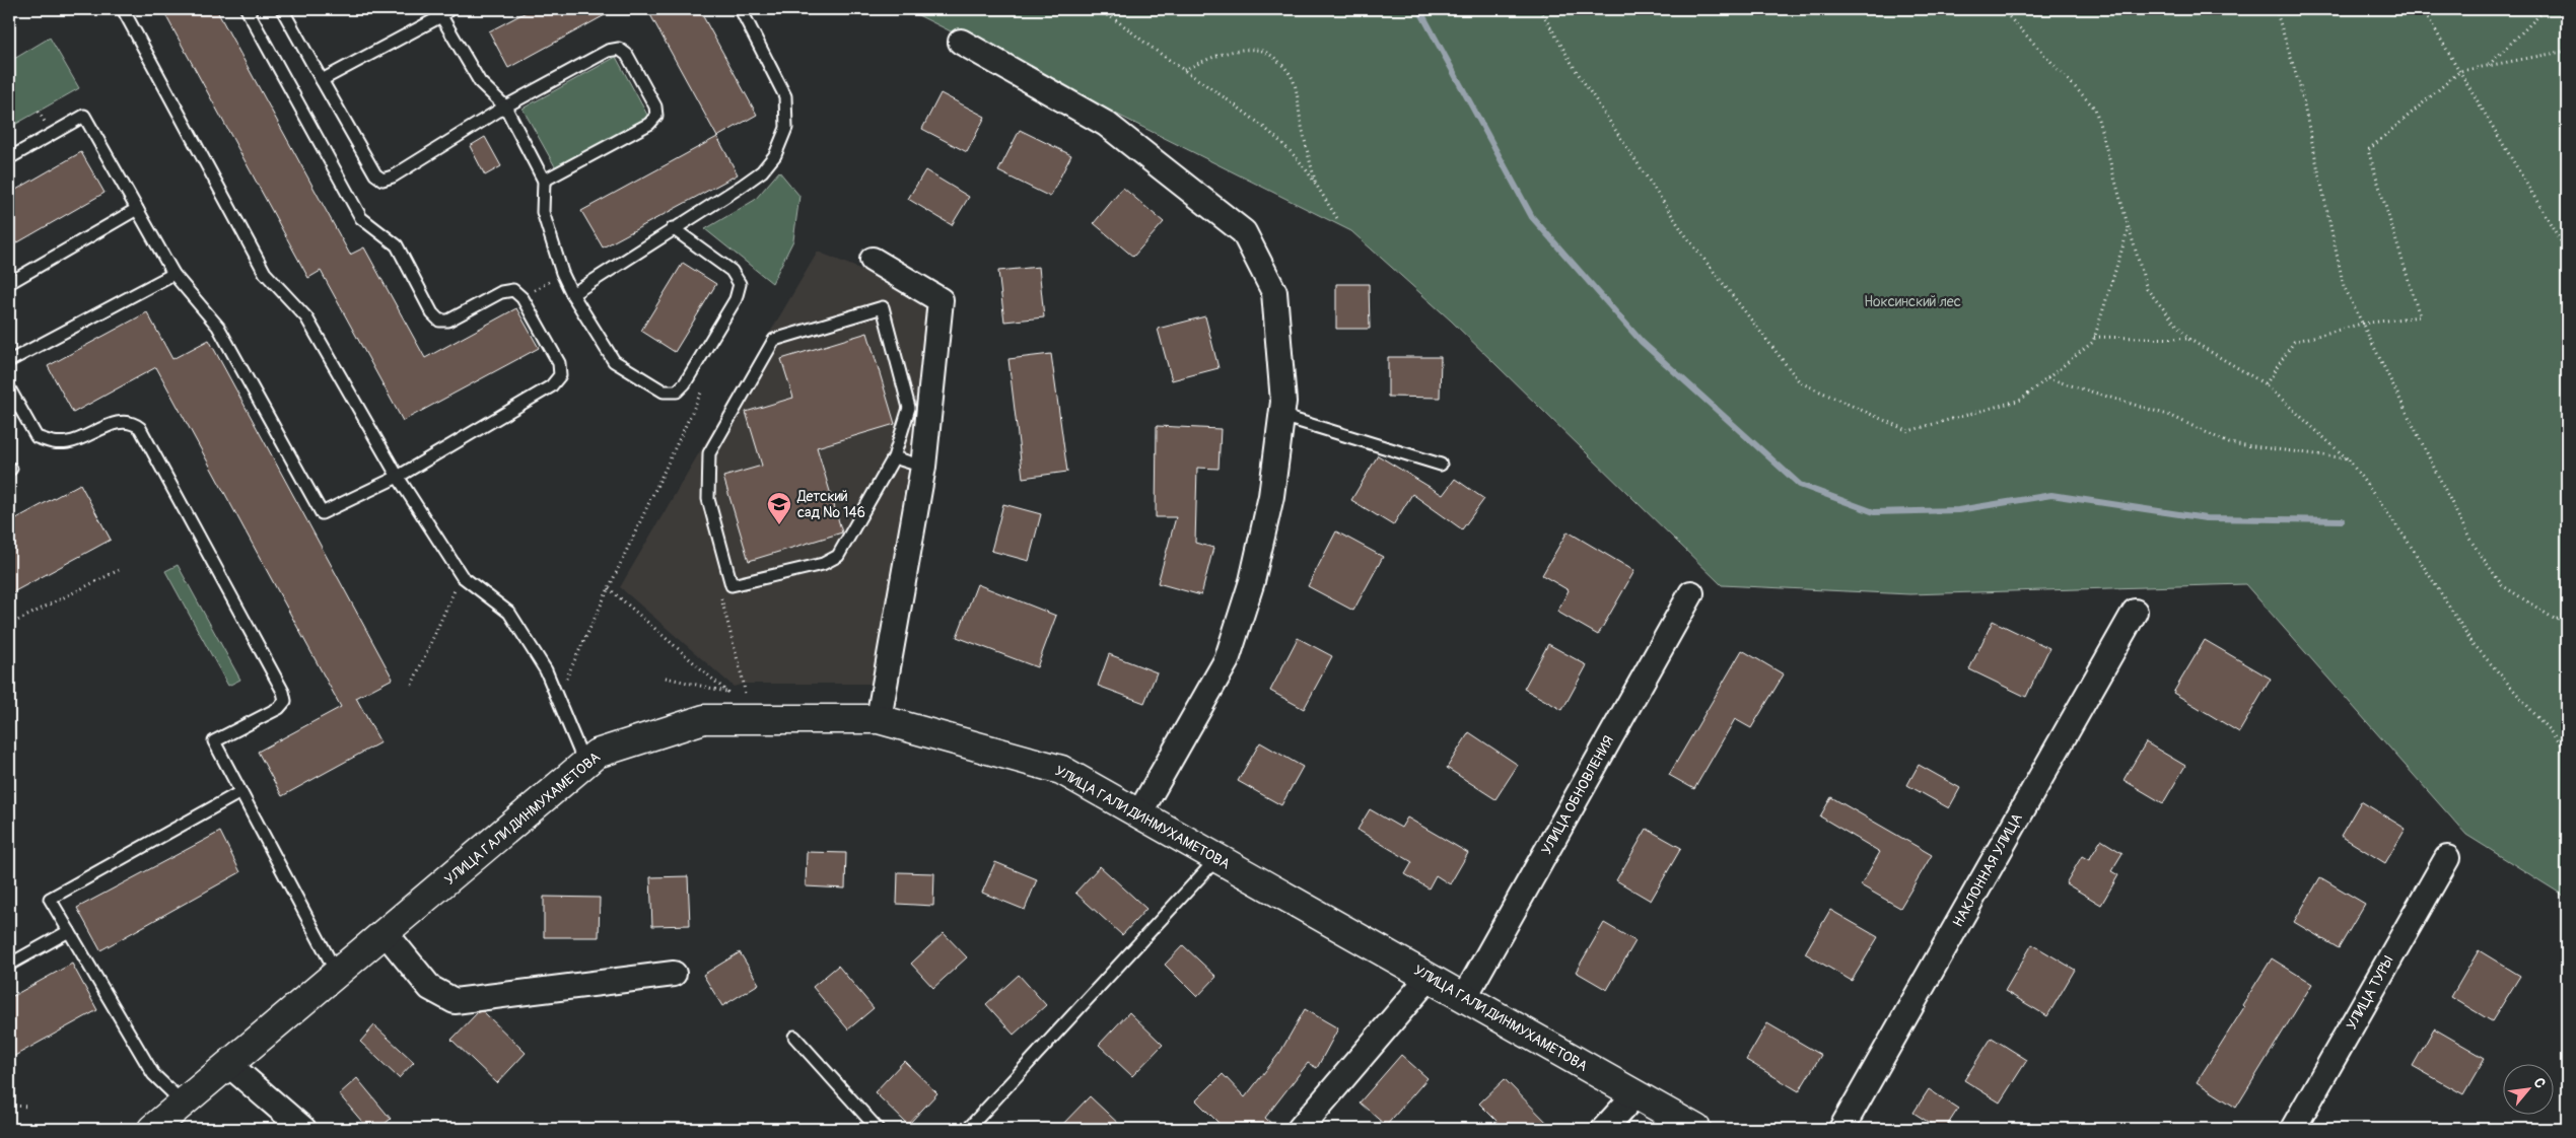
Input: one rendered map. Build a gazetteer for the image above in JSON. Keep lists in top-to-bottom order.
{
  "streets": {
    "street": [
      "УЛИЦА ОБНОВЛЕНИЯ",
      "УЛИЦА ГАЛИ ДИНМУХАМЕТОВА",
      "НАКЛОННАЯ УЛИЦА",
      "УЛИЦА ТУРЫ"
    ]
  },
  "crossings": [
    ["УЛИЦА ОБНОВЛЕНИЯ", "УЛИЦА ГАЛИ ДИНМУХАМЕТОВА"]
  ],
  "parks": ["Ноксинский лес"],
  "places": {
    "school or university": ["Детский сад № 146"]
  },
  "north": "top right"
}
